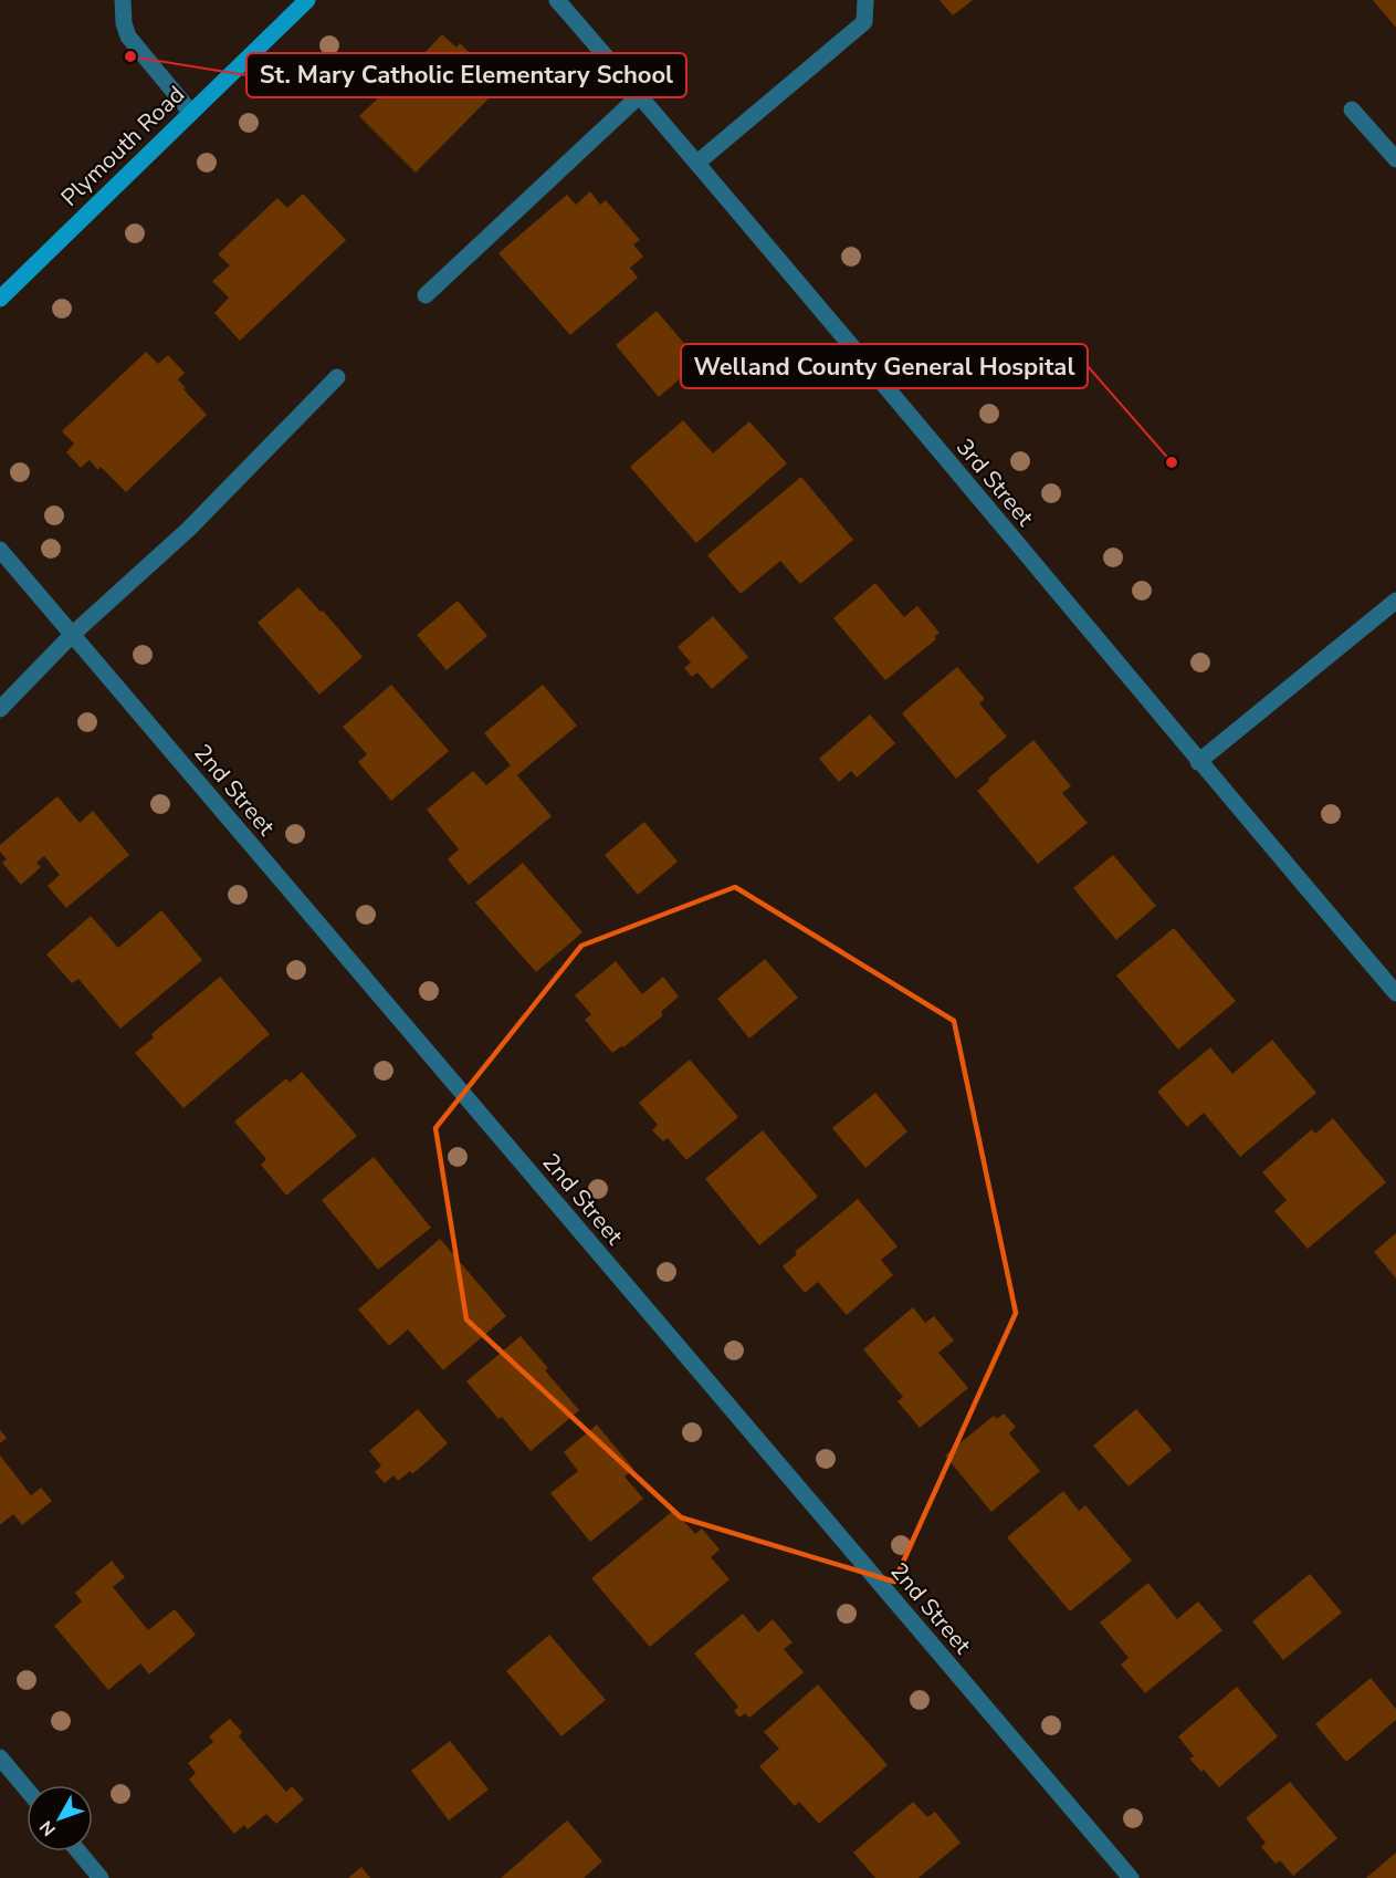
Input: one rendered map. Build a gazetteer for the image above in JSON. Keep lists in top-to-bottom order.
{
  "streets": {
    "street": ["Plymouth Road", "3rd Street", "2nd Street"]
  },
  "places": ["St. Mary Catholic Elementary School", "Welland County General Hospital"],
  "north": "bottom left"
}
